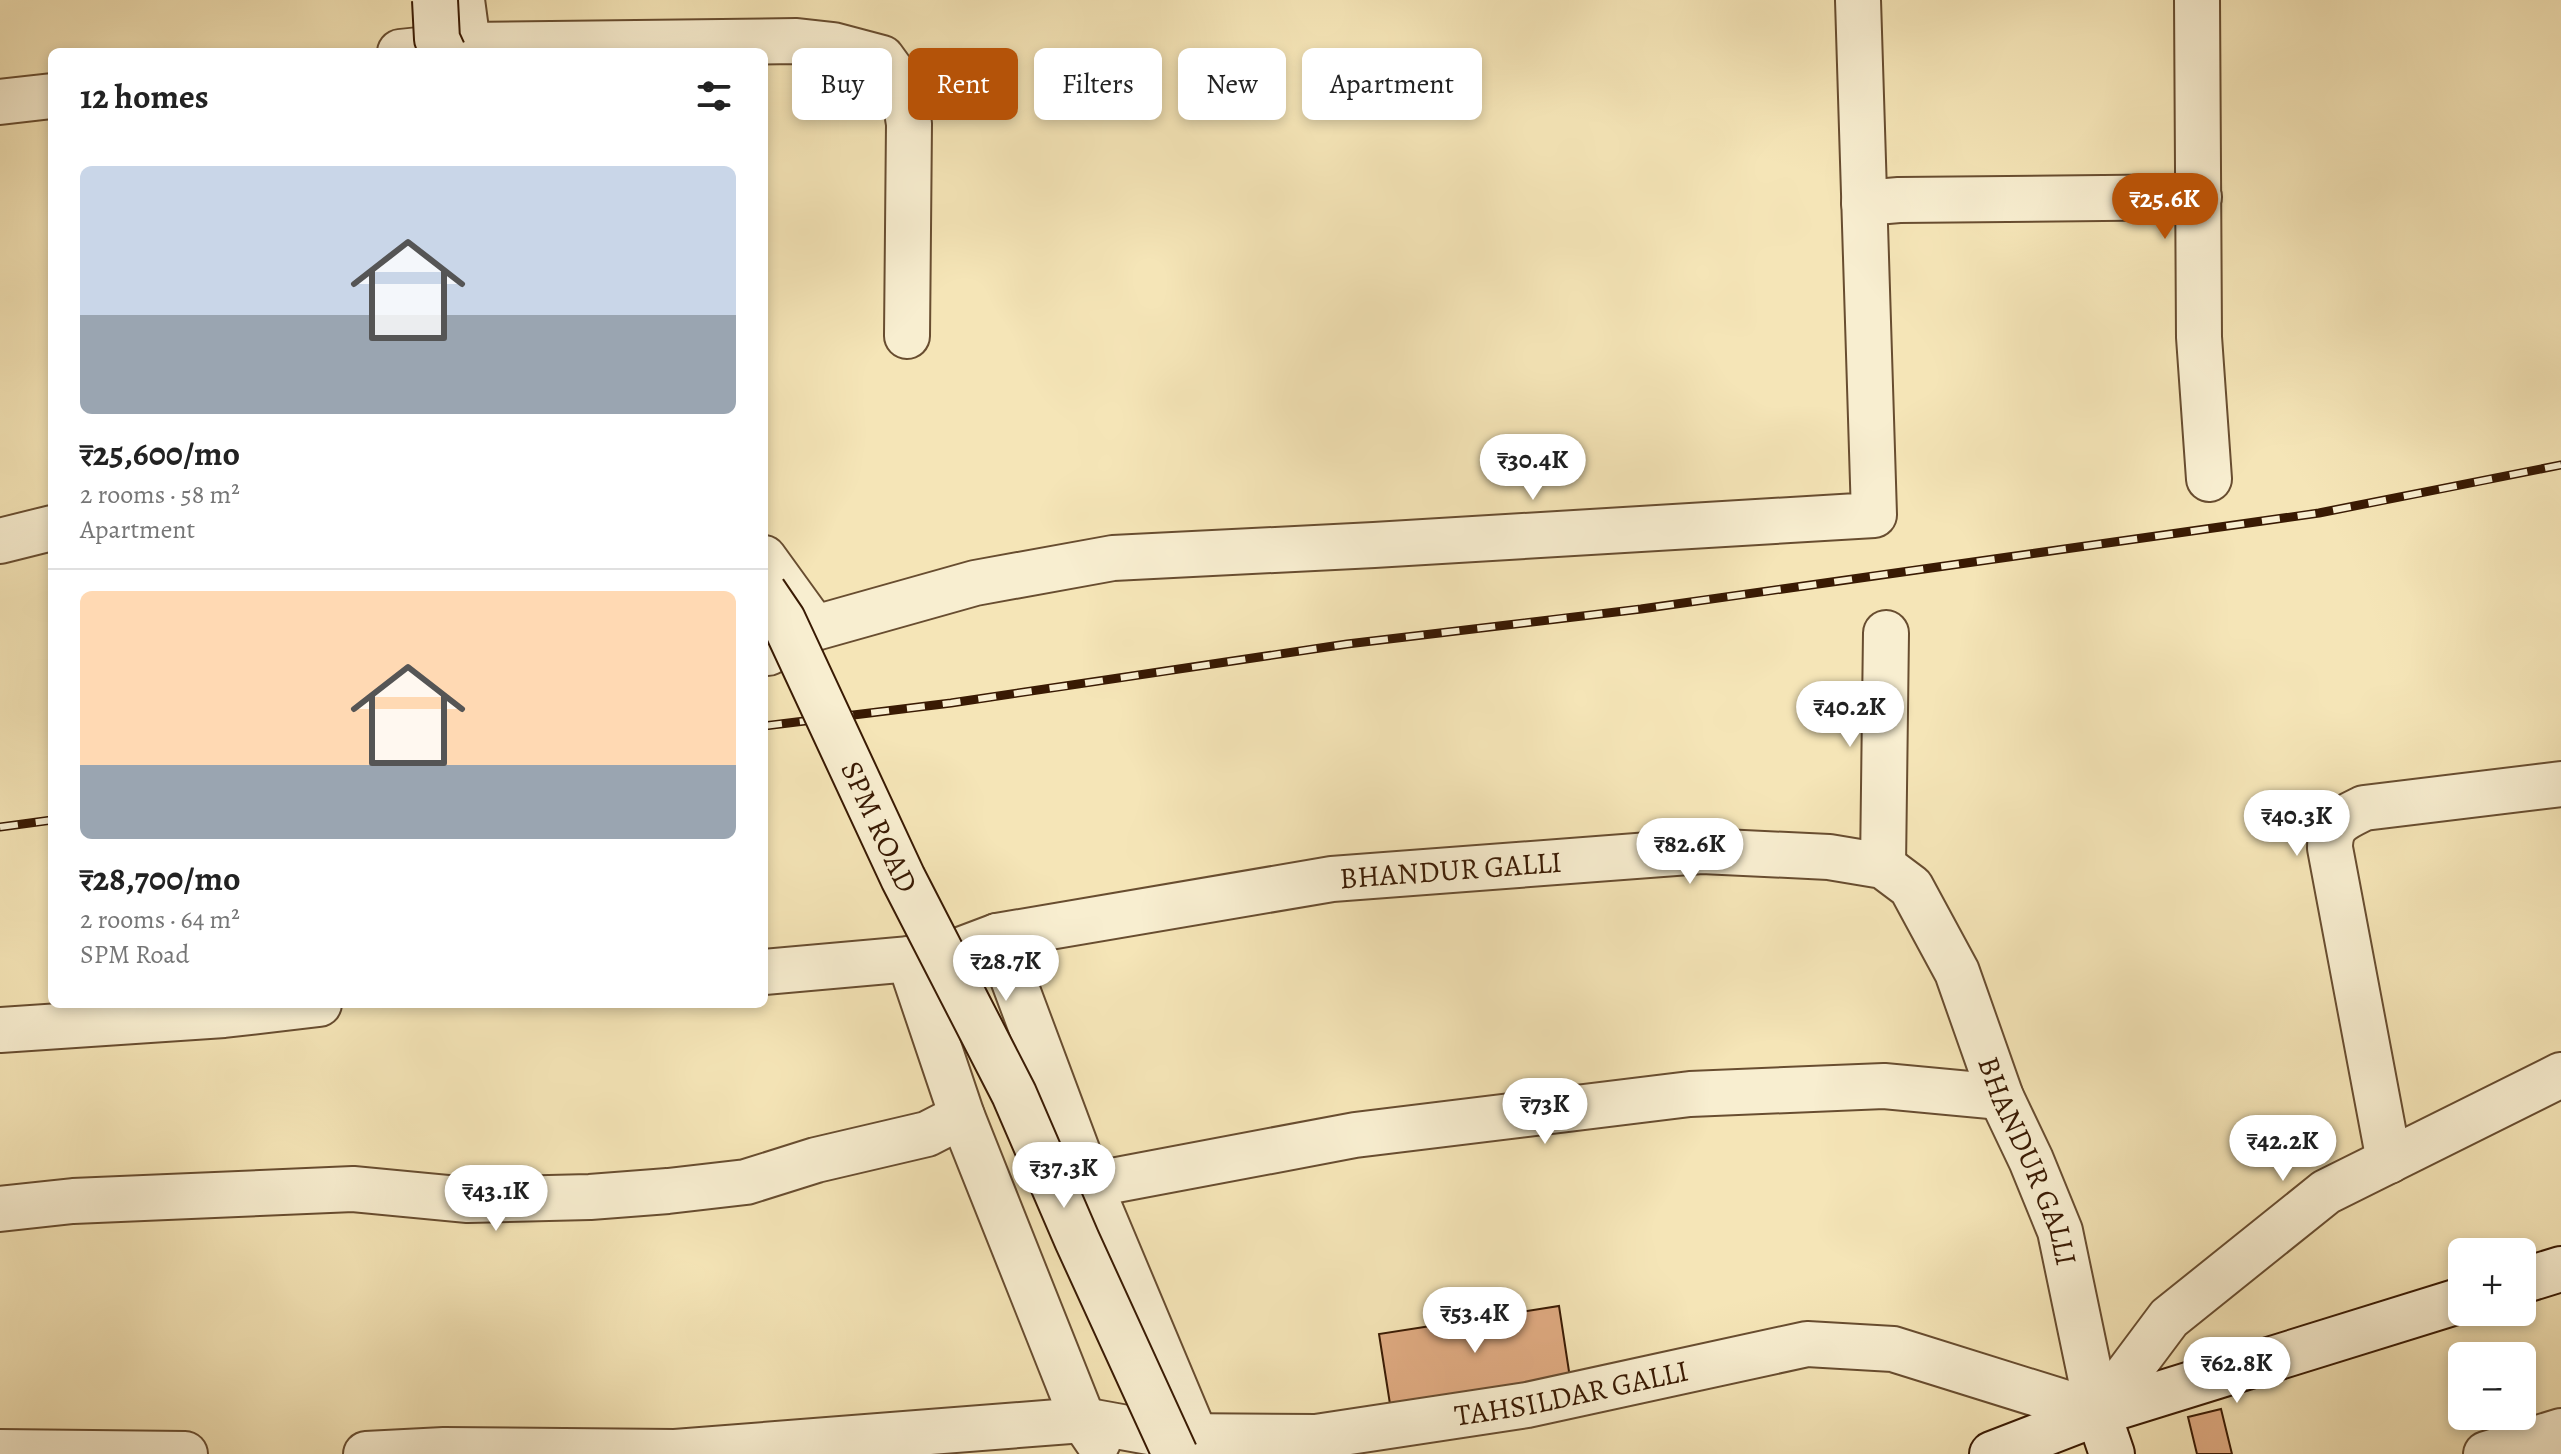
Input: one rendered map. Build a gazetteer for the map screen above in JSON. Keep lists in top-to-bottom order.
{
  "streets": {
    "street": ["SPM ROAD", "BHANDUR GALLI", "TAHSILDAR GALLI"]
  },
  "crossings": [
    ["SPM ROAD", "TAHSILDAR GALLI"],
    ["BHANDUR GALLI", "TAHSILDAR GALLI"]
  ],
  "page": {
    "chip": [
      "Buy",
      "Rent",
      "Filters",
      "New",
      "Apartment"
    ],
    "heading": "12 homes",
    "list": [
      {
        "name": "₹25,600/mo",
        "note": "2 rooms · 58 m² · Apartment"
      },
      {
        "name": "₹28,700/mo",
        "note": "2 rooms · 64 m² · SPM Road"
      }
    ],
    "price": [
      "₹25.6K",
      "₹30.4K",
      "₹40.2K",
      "₹40.3K",
      "₹82.6K",
      "₹28.7K",
      "₹73K",
      "₹42.2K",
      "₹37.3K",
      "₹43.1K",
      "₹53.4K",
      "₹62.8K"
    ],
    "map_buttons": ["+", "−"]
  }
}
